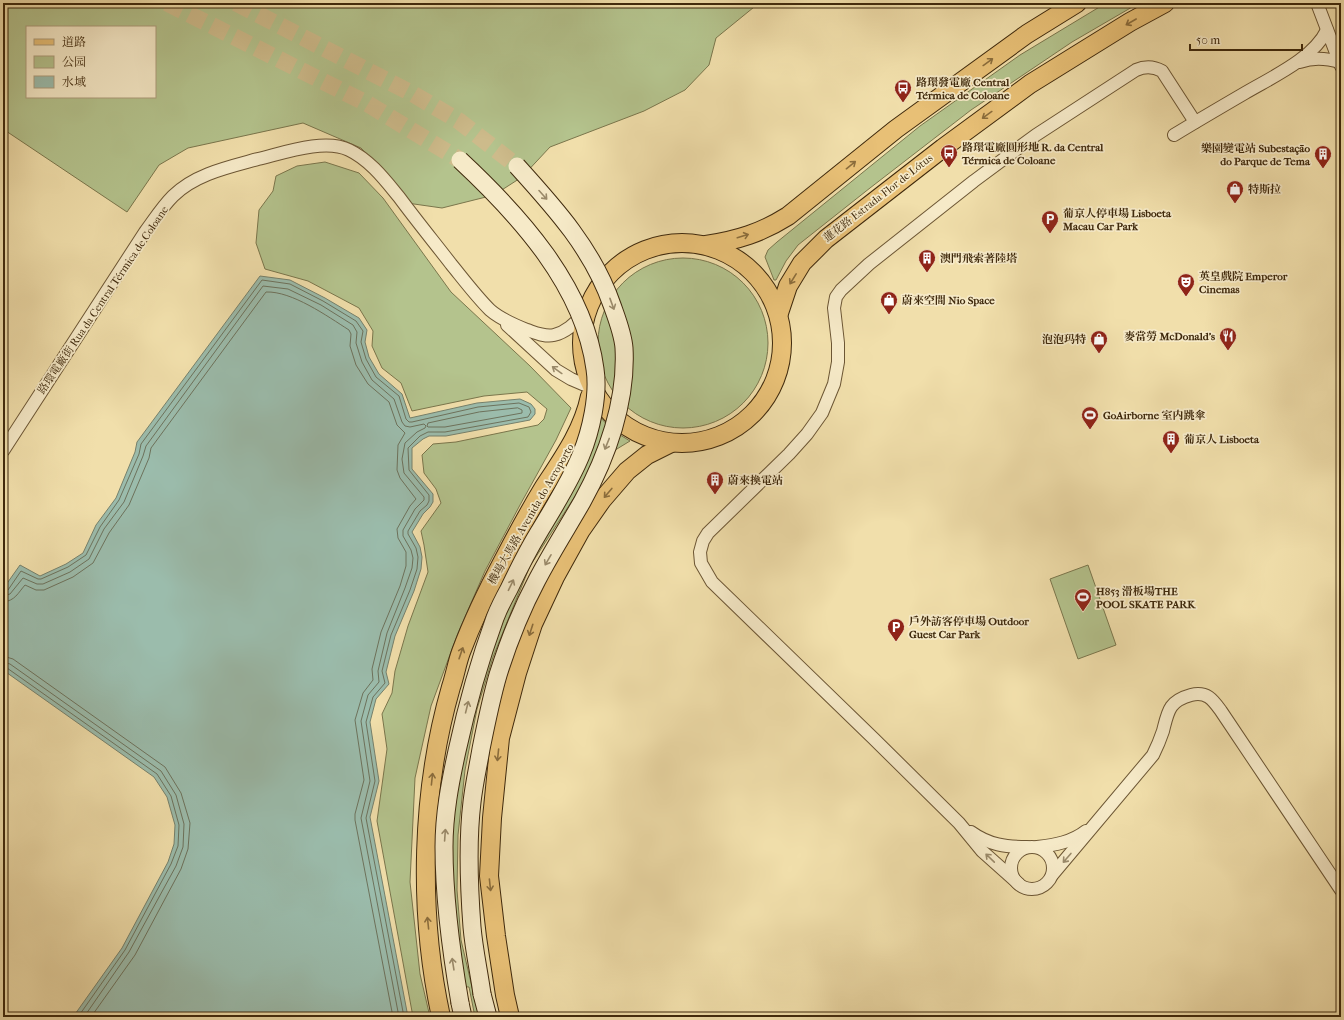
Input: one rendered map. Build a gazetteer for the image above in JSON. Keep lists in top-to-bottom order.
{
  "streets": {
    "main road": ["蓮花路 Estrada Flor de Lótus", "機場大馬路 Avenida do Aeroporto"],
    "street": ["路環電廠街 Rua da Central Térmica de Coloane"]
  },
  "places": {
    "bus stop": ["路環發電廠 Central Térmica de Coloane", "路環電廠圓形地 R. da Central Térmica de Coloane"],
    "building": [
      "樂園變電站 Subestação do Parque de Tema",
      "澳門飛索著陸塔",
      "葡京人 Lisboeta",
      "蔚來換電站"
    ],
    "shop": ["特斯拉", "蔚來空間 Nio Space", "泡泡玛特"],
    "parking": ["葡京人停車場 Lisboeta Macau Car Park", "戶外訪客停車場 Outdoor Guest Car Park"],
    "theatre": ["英皇戲院 Emperor Cinemas"],
    "restaurant": ["麥當勞 McDonald's"],
    "sports": ["GoAirborne 室内跳傘", "H853 滑板場THE POOL SKATE PARK"]
  },
  "legend": ["道路", "公园", "水域"],
  "scale_bar": "50 m"
}
